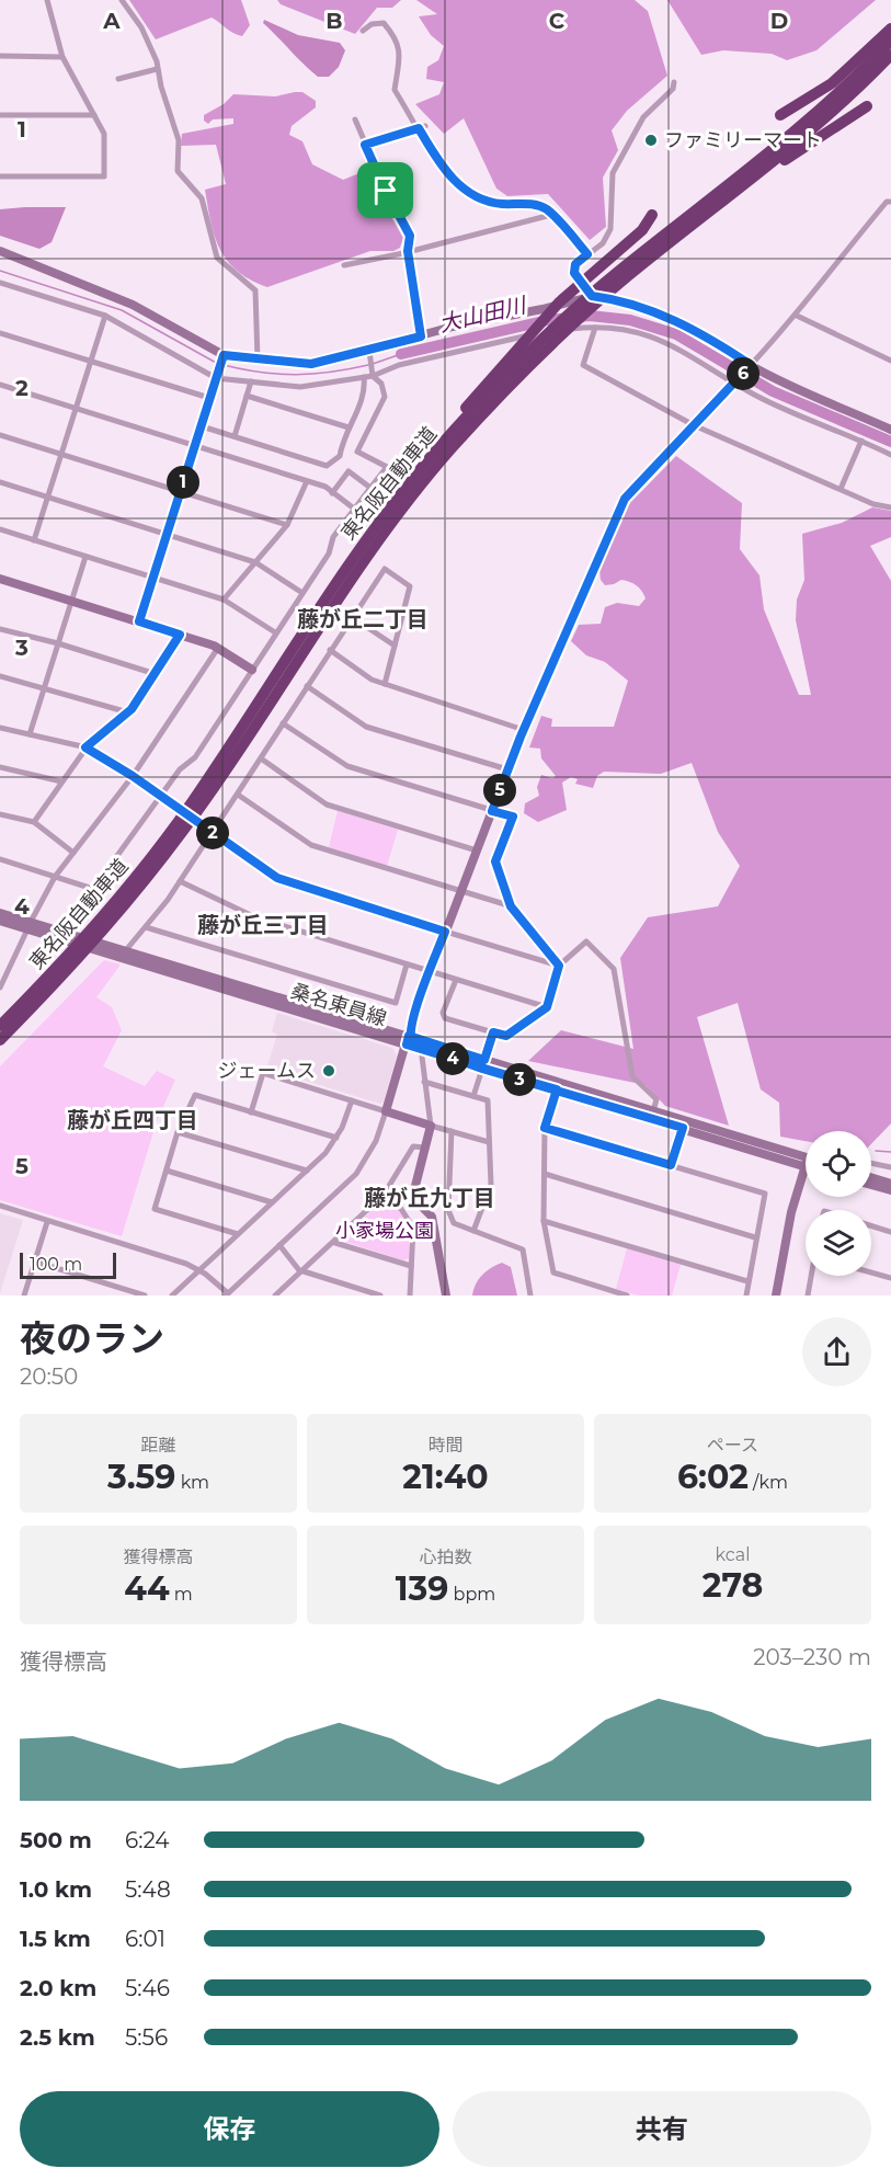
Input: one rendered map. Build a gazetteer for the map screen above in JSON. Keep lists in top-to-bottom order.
{
  "streets": {
    "highway": ["東名阪自動車道"],
    "street": ["桑名東員線"]
  },
  "districts": [
    "藤が丘二丁目",
    "藤が丘三丁目",
    "藤が丘四丁目",
    "藤が丘九丁目"
  ],
  "water": ["大山田川"],
  "parks": ["小家場公園"],
  "places": ["ファミリーマート", "ジェームス"],
  "scale_bar": "100 m",
  "page": {
    "pins": [
      "6",
      "1",
      "5",
      "2",
      "4",
      "3"
    ],
    "scale": "100 m",
    "heading": ["夜のラン", "20:50"],
    "stats": [
      ["距離", "3.59 km"],
      ["時間", "21:40"],
      ["ペース", "6:02 /km"],
      ["獲得標高", "44 m"],
      ["心拍数", "139 bpm"],
      ["kcal", "278"]
    ],
    "chart": ["獲得標高", "203–230 m"],
    "list": [
      {
        "name": "500 m",
        "note": "6:24"
      },
      {
        "name": "1.0 km",
        "note": "5:48"
      },
      {
        "name": "1.5 km",
        "note": "6:01"
      },
      {
        "name": "2.0 km",
        "note": "5:46"
      },
      {
        "name": "2.5 km",
        "note": "5:56"
      }
    ],
    "buttons": ["保存", "共有"]
  },
  "grid": {
    "columns": [
      "A",
      "B",
      "C",
      "D"
    ],
    "rows": [
      "1",
      "2",
      "3",
      "4",
      "5"
    ]
  }
}
